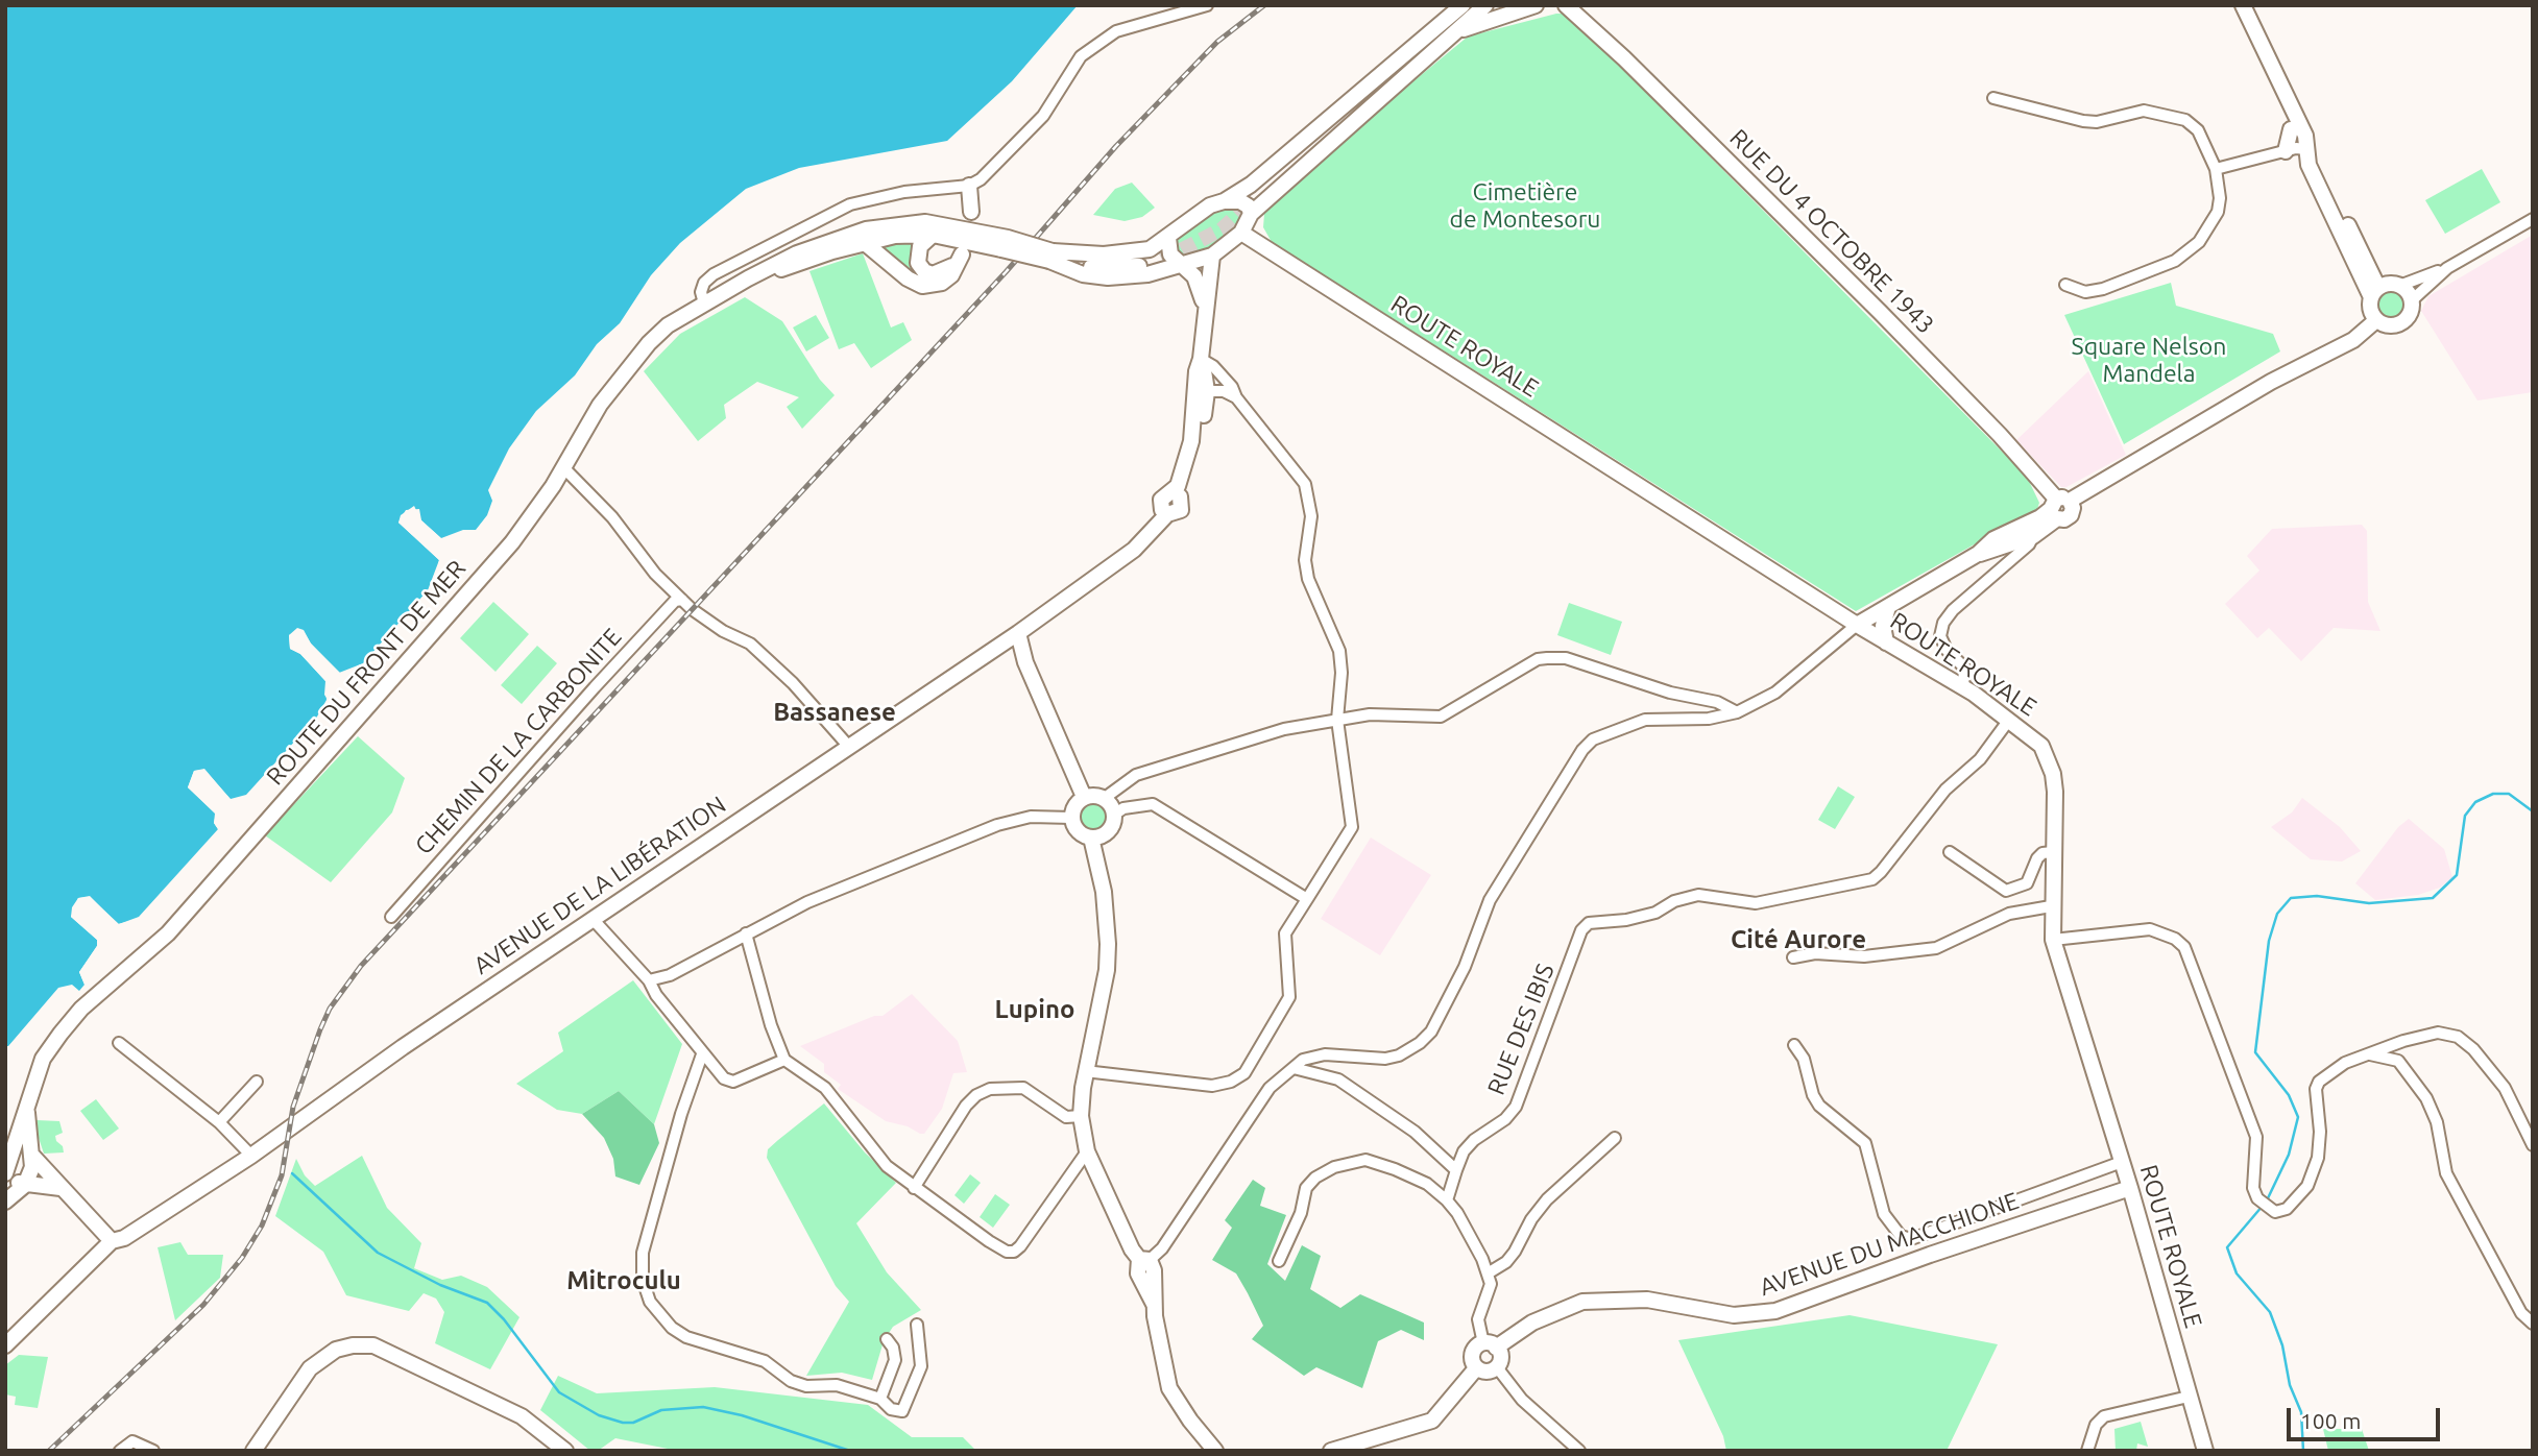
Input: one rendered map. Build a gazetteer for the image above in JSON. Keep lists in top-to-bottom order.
{
  "streets": {
    "main road": [
      "RUE DU 4 OCTOBRE 1943",
      "ROUTE ROYALE",
      "ROUTE DU FRONT DE MER",
      "AVENUE DE LA LIBÉRATION",
      "AVENUE DU MACCHIONE"
    ],
    "street": ["CHEMIN DE LA CARBONITE", "RUE DES IBIS"]
  },
  "crossings": [
    ["ROUTE ROYALE", "RUE DES IBIS"],
    ["ROUTE ROYALE", "AVENUE DU MACCHIONE"]
  ],
  "districts": [
    "Bassanese",
    "Cité Aurore",
    "Lupino",
    "Mitroculu"
  ],
  "parks": ["Cimetière de Montesoru", "Square Nelson Mandela"],
  "scale_bar": "100 m"
}
